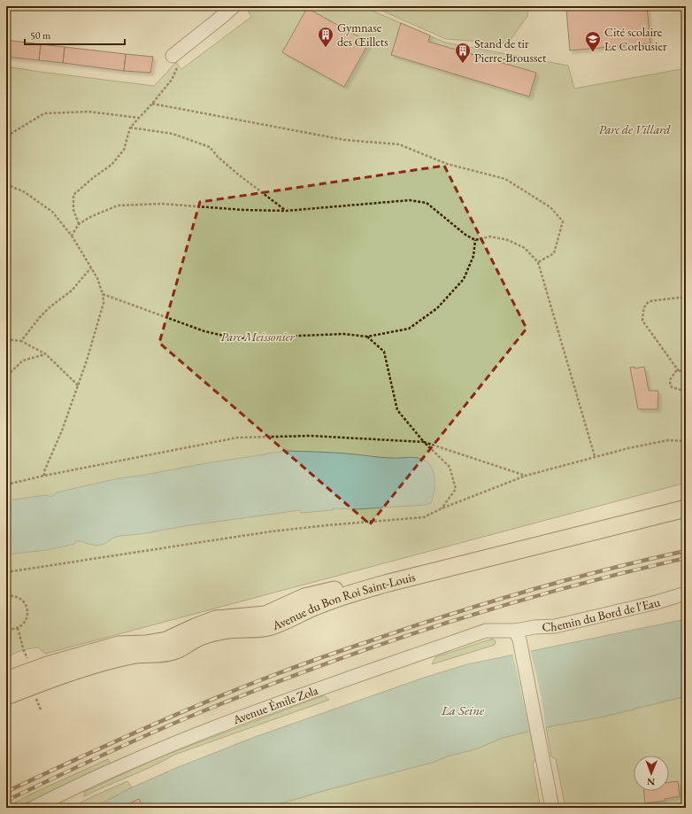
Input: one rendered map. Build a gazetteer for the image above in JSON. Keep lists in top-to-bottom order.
{
  "streets": {
    "main road": ["Avenue du Bon Roi Saint-Louis"],
    "street": ["Chemin du Bord de l'Eau", "Avenue Émile Zola"]
  },
  "crossings": [
    ["Chemin du Bord de l'Eau", "Avenue Émile Zola"]
  ],
  "water": ["La Seine"],
  "parks": ["Parc de Villard", "Parc Meissonier"],
  "places": {
    "building": ["Gymnase des Œillets", "Stand de tir Pierre-Brousset"],
    "school or university": ["Cité scolaire Le Corbusier"]
  },
  "scale_bar": "50 m",
  "north": "bottom"
}
